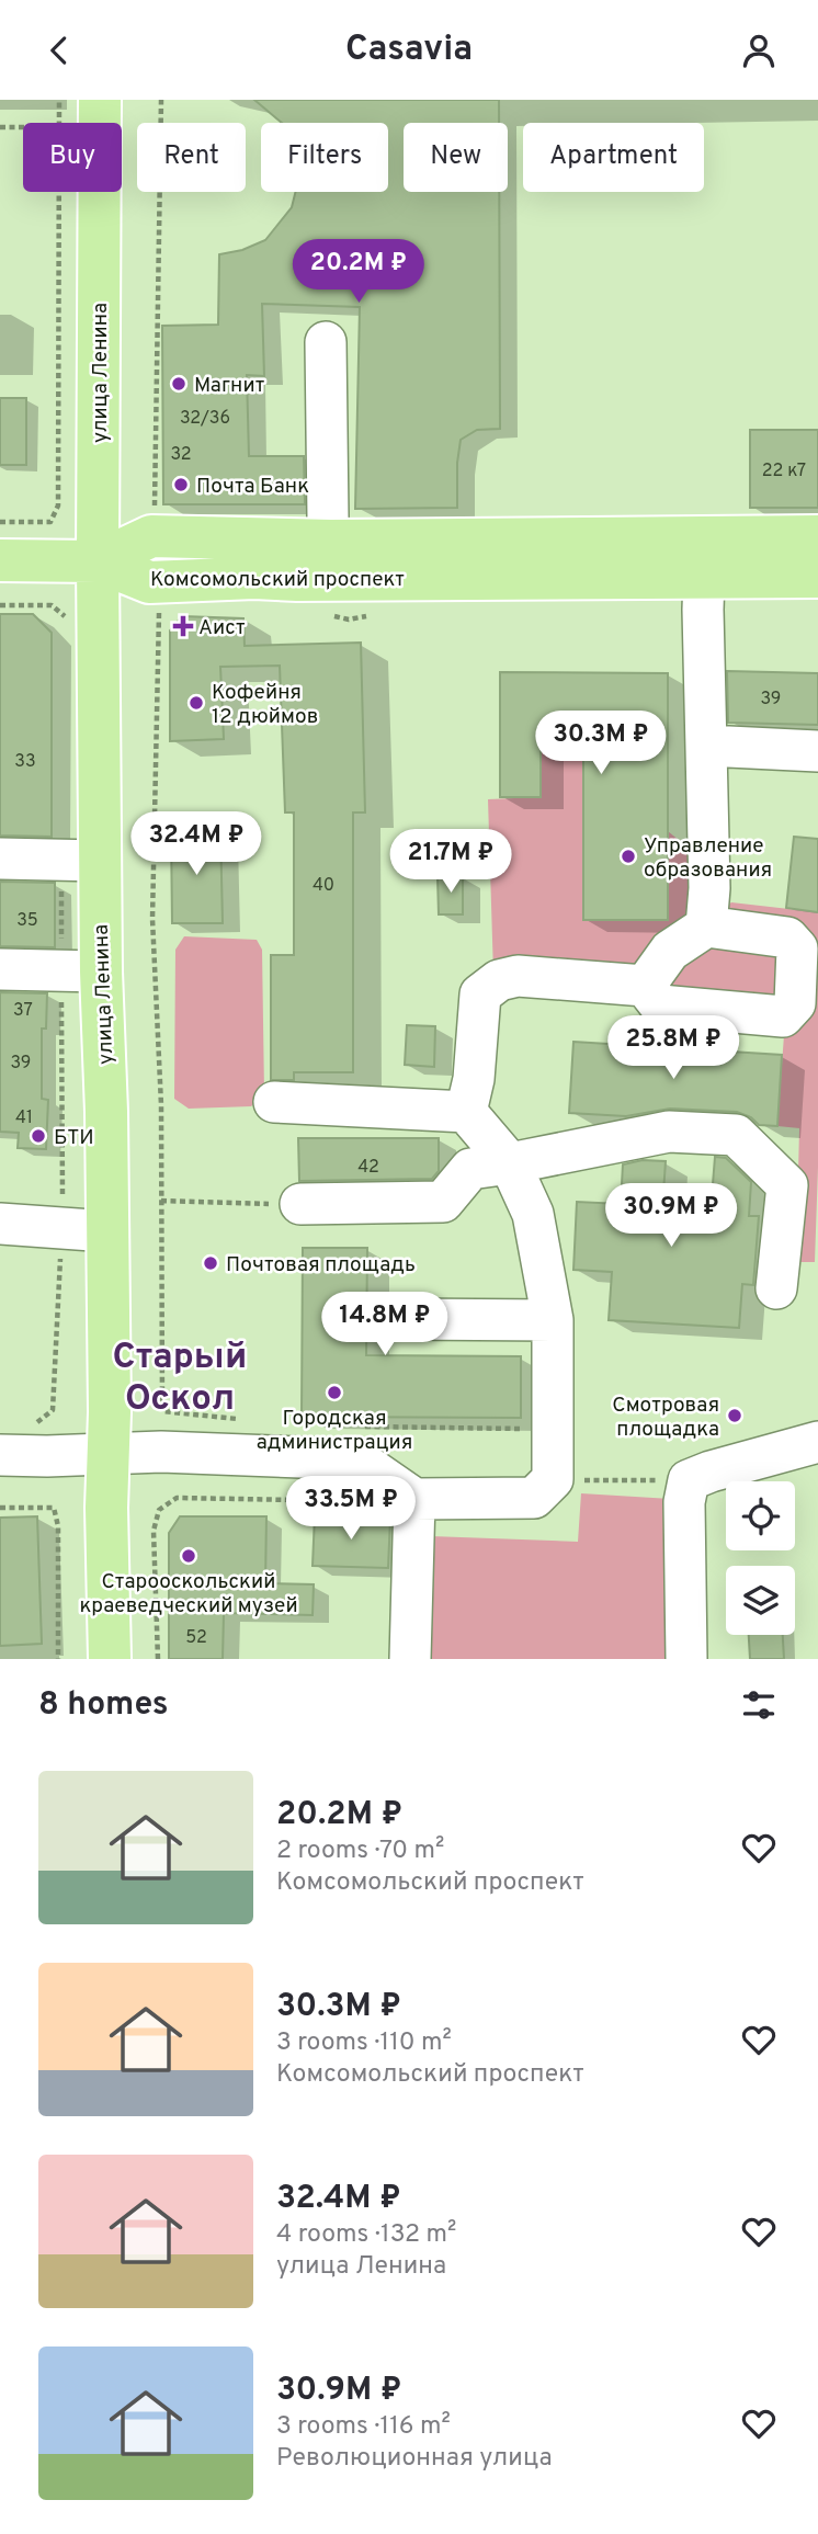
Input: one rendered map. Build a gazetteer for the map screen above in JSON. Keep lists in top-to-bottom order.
{
  "streets": {
    "main road": ["улица Ленина", "Комсомольский проспект"]
  },
  "crossings": [
    ["улица Ленина", "Комсомольский проспект"]
  ],
  "districts": ["Старый Оскол"],
  "places": {
    "other": [
      "Магнит",
      "Почта Банк",
      "Кофейня 12 дюймов",
      "Управление образования",
      "БТИ",
      "Почтовая площадь",
      "Городская администрация",
      "Смотровая площадка",
      "Старооскольский краеведческий музей"
    ],
    "health": ["Аист"]
  },
  "house_numbers": [
    "32/36",
    "32",
    "22 к7",
    "39",
    "33",
    "40",
    "35",
    "37",
    "39",
    "41",
    "42",
    "52"
  ],
  "page": {
    "header": "Casavia",
    "chip": [
      "Buy",
      "Rent",
      "Filters",
      "New",
      "Apartment"
    ],
    "price": [
      "20.2M ₽",
      "30.3M ₽",
      "32.4M ₽",
      "21.7M ₽",
      "25.8M ₽",
      "30.9M ₽",
      "14.8M ₽",
      "33.5M ₽"
    ],
    "heading": "8 homes",
    "list": [
      {
        "name": "20.2M ₽",
        "note": "2 rooms · 70 m² · Комсомольский проспект"
      },
      {
        "name": "30.3M ₽",
        "note": "3 rooms · 110 m² · Комсомольский проспект"
      },
      {
        "name": "32.4M ₽",
        "note": "4 rooms · 132 m² · улица Ленина"
      },
      {
        "name": "30.9M ₽",
        "note": "3 rooms · 116 m² · Революционная улица"
      }
    ]
  }
}
